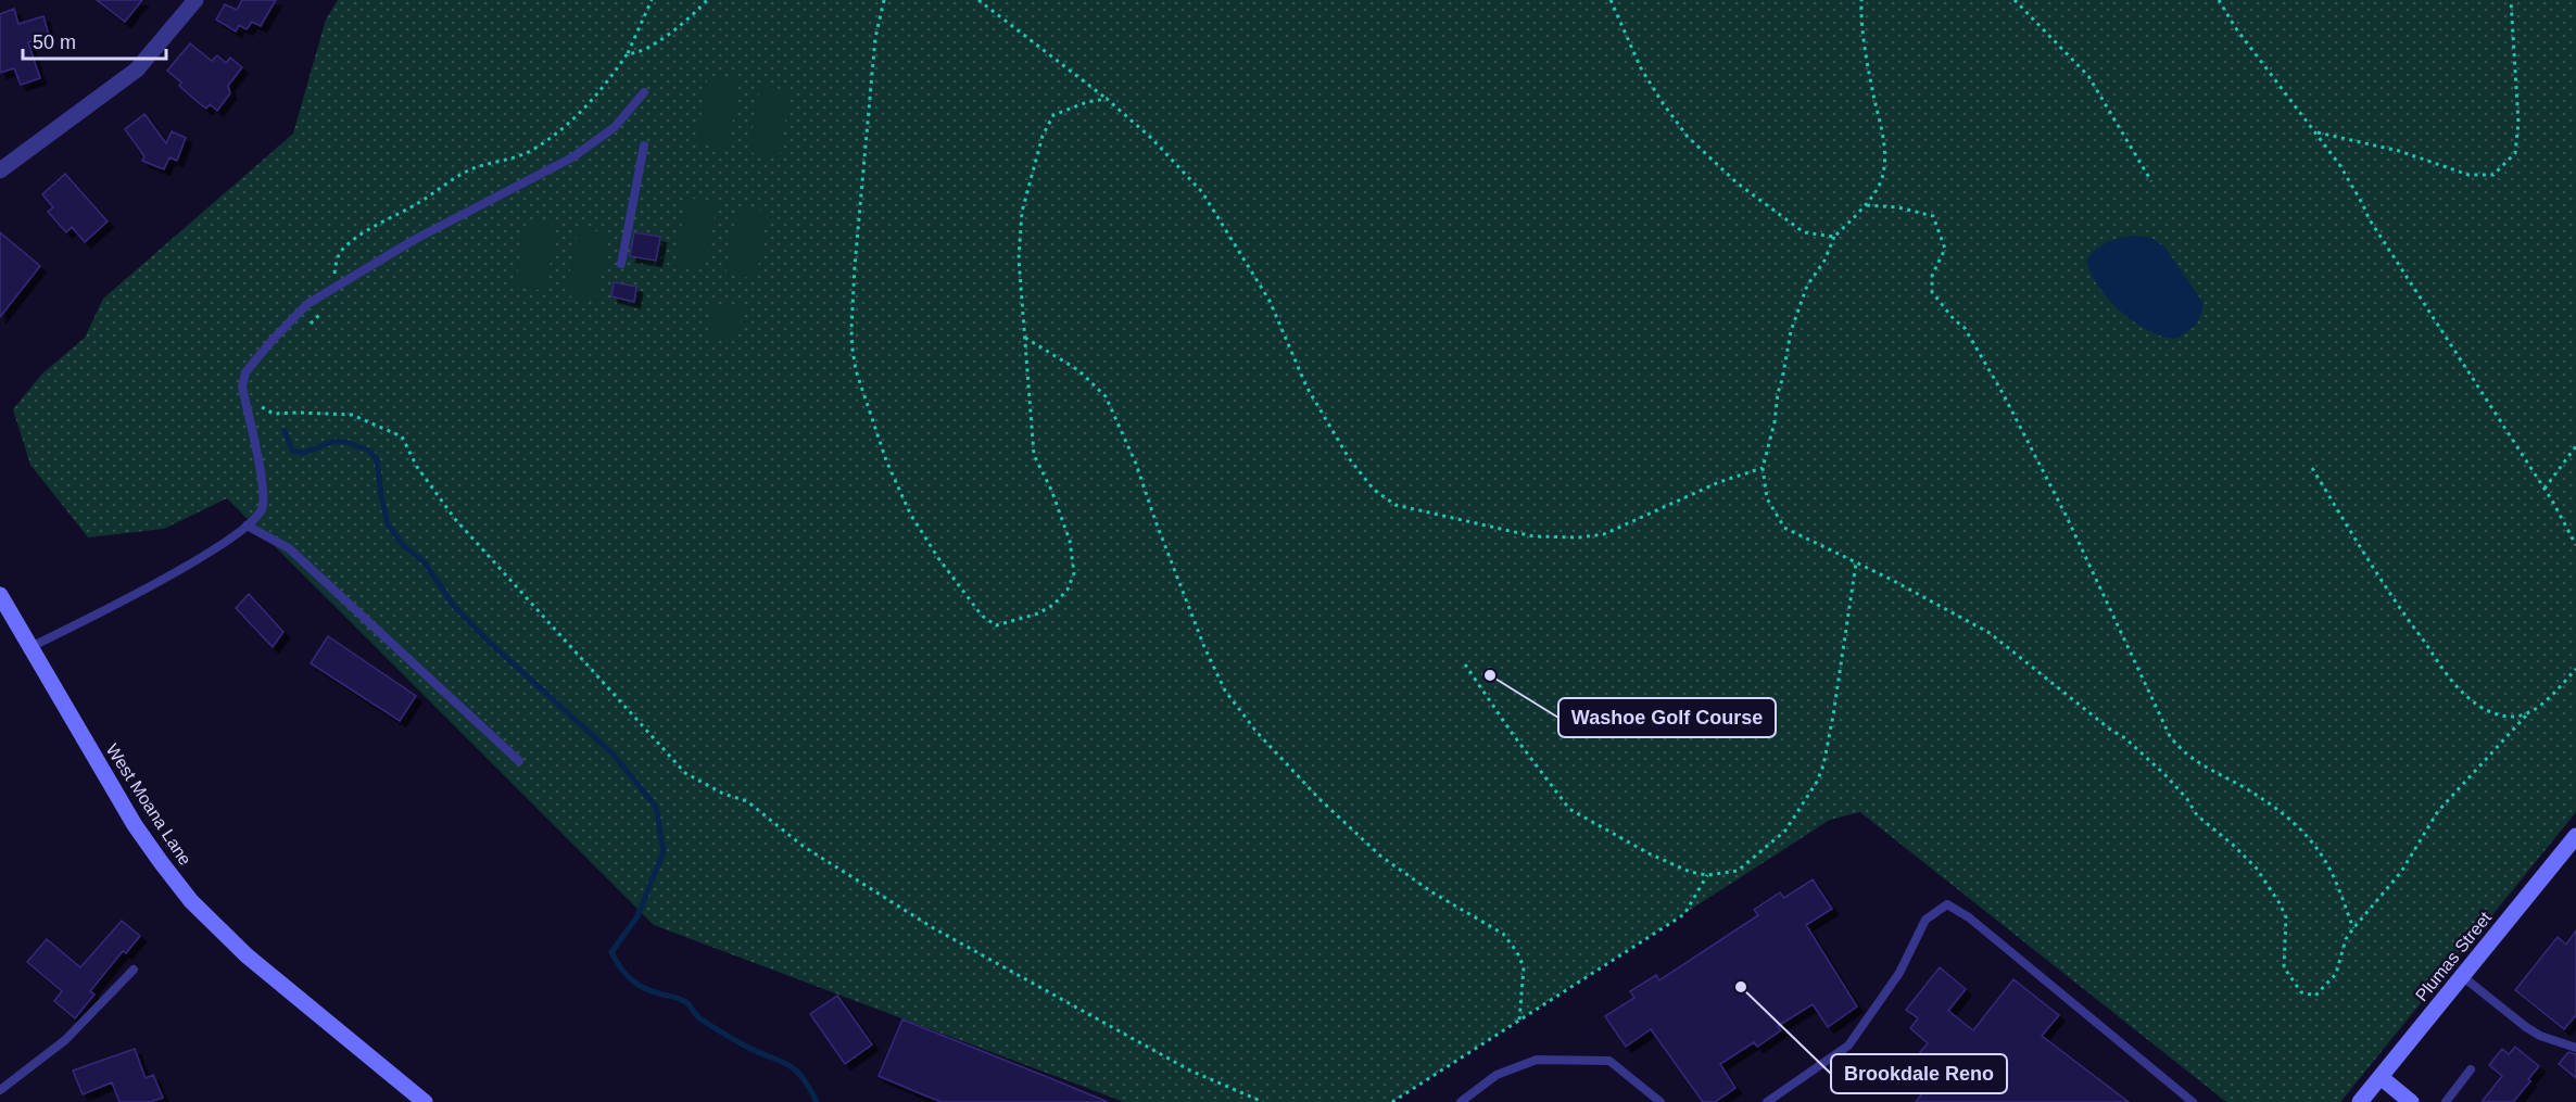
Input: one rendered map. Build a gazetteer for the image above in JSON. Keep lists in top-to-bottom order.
{
  "streets": {
    "street": ["West Moana Lane", "Plumas Street"]
  },
  "places": ["Washoe Golf Course", "Brookdale Reno"],
  "scale_bar": "50 m"
}
